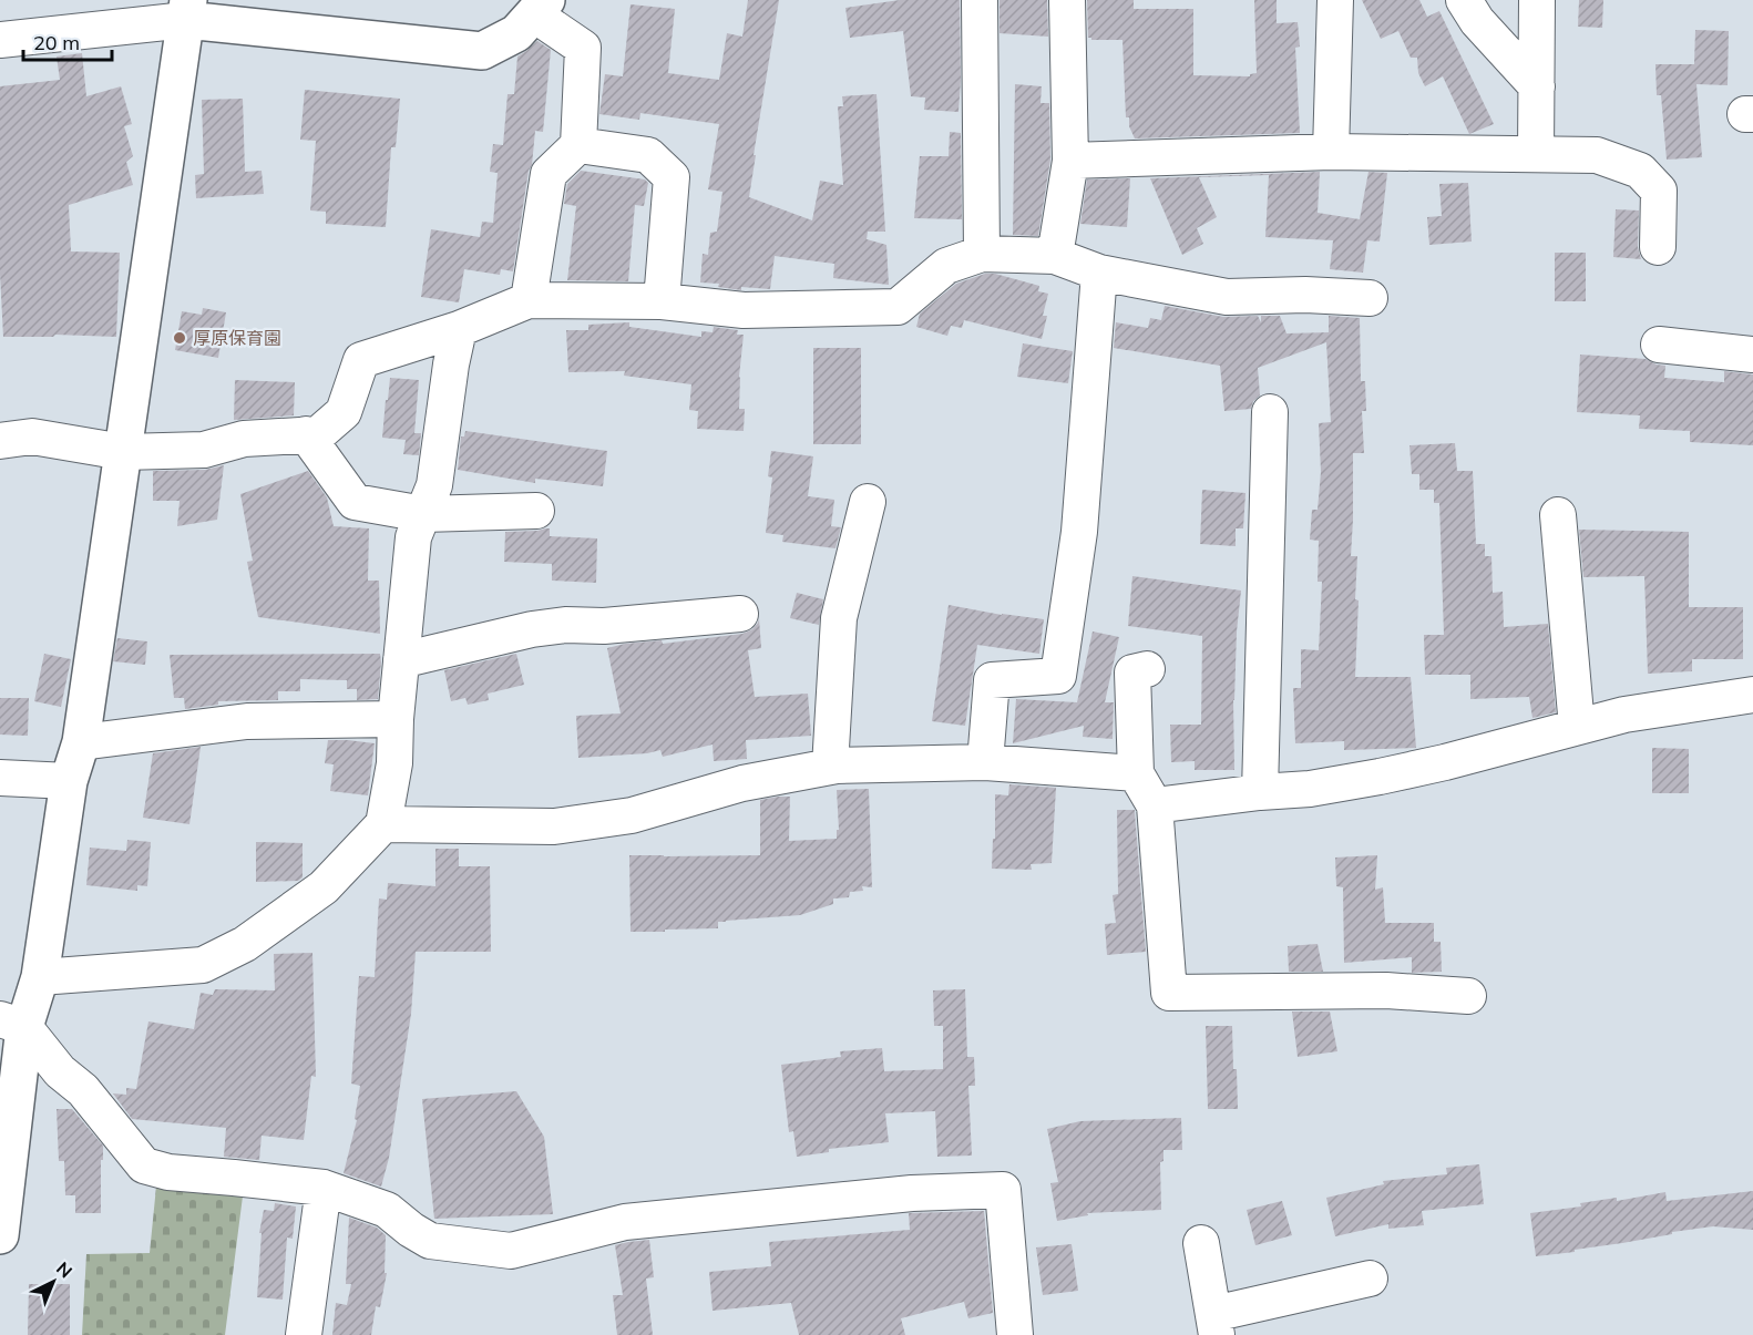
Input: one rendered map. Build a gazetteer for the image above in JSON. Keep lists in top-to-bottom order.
{
  "places": ["厚原保育園"],
  "scale_bar": "20 m",
  "north": "top right"
}
